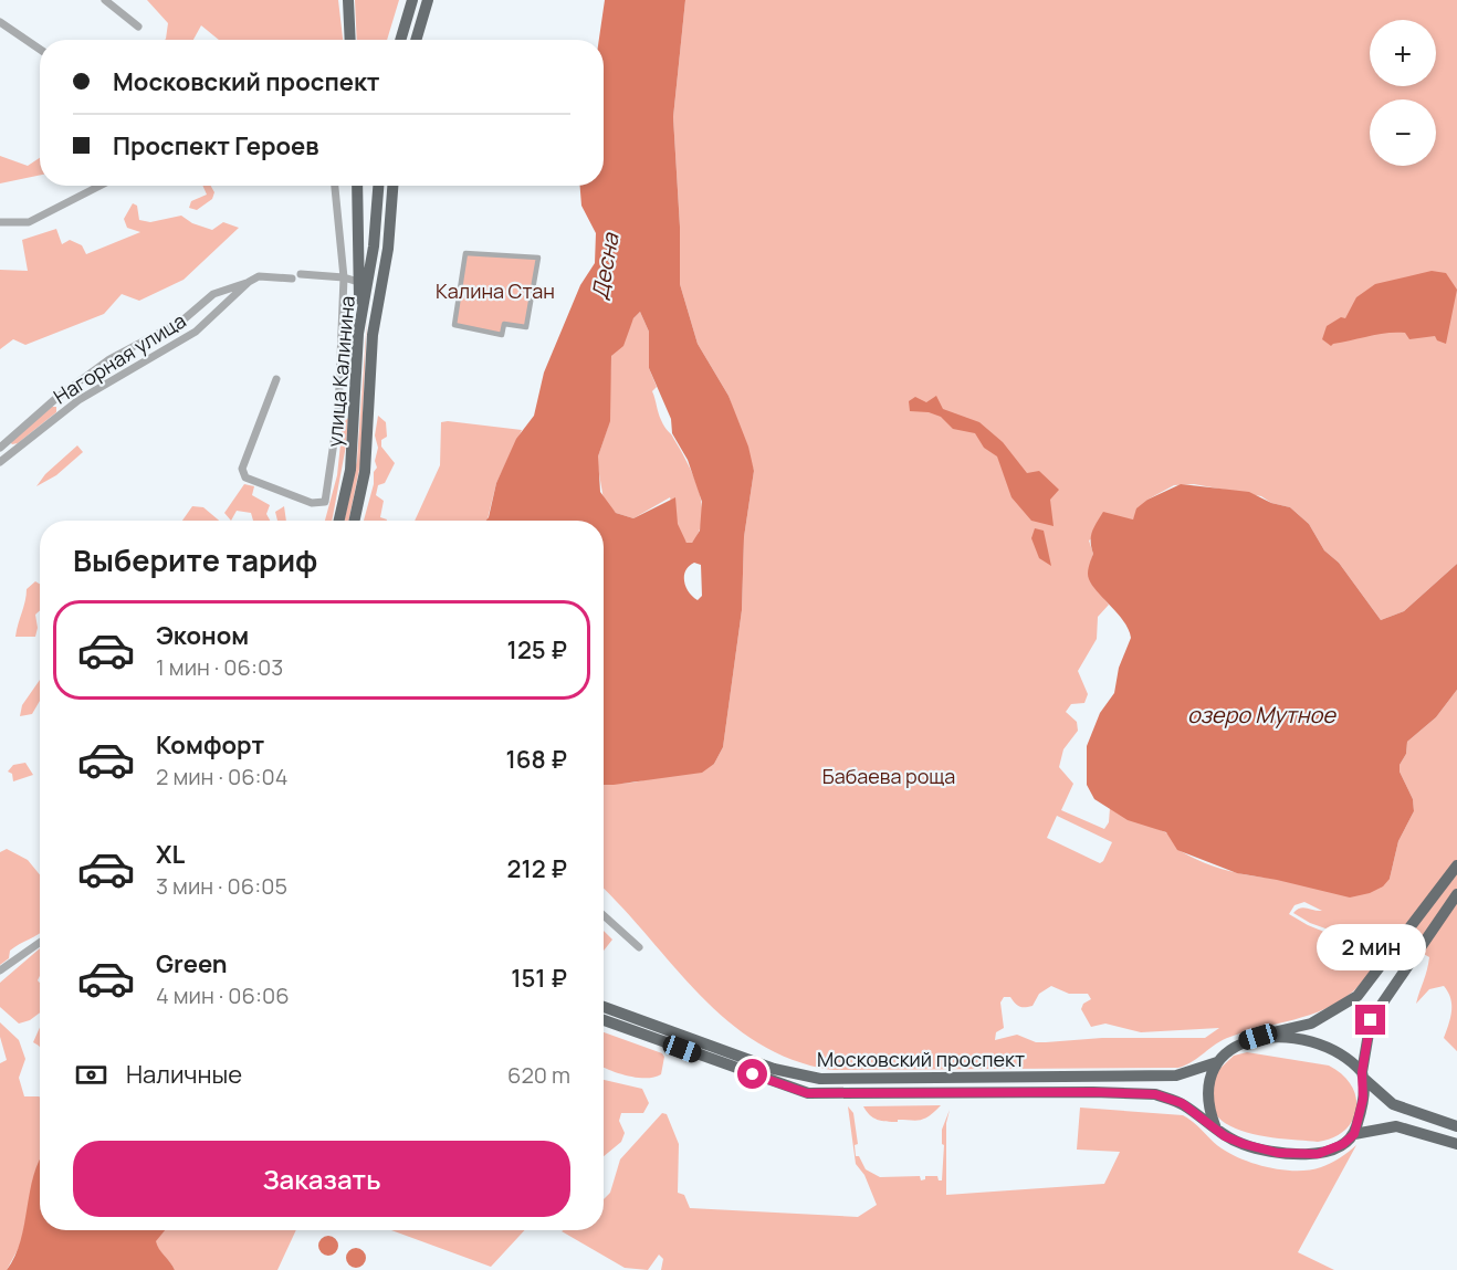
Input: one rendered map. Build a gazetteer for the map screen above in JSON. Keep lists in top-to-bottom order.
{
  "streets": {
    "main road": ["улица Калинина", "Московский проспект"],
    "street": ["Нагорная улица"]
  },
  "water": ["Десна", "озеро Мутное"],
  "parks": ["Калина Стан", "Бабаева роща"],
  "page": {
    "map_buttons": ["+", "−"],
    "banner": ["Московский проспект", "Проспект Героев"],
    "heading": "Выберите тариф",
    "list": [
      {
        "name": "Эконом",
        "note": "1 мин · 06:03",
        "value": "125 ₽"
      },
      {
        "name": "Комфорт",
        "note": "2 мин · 06:04",
        "value": "168 ₽"
      },
      {
        "name": "XL",
        "note": "3 мин · 06:05",
        "value": "212 ₽"
      },
      {
        "name": "Green",
        "note": "4 мин · 06:06",
        "value": "151 ₽"
      }
    ],
    "bubble": "2 мин",
    "pay": ["Наличные", "620 m"],
    "buttons": "Заказать"
  }
}
